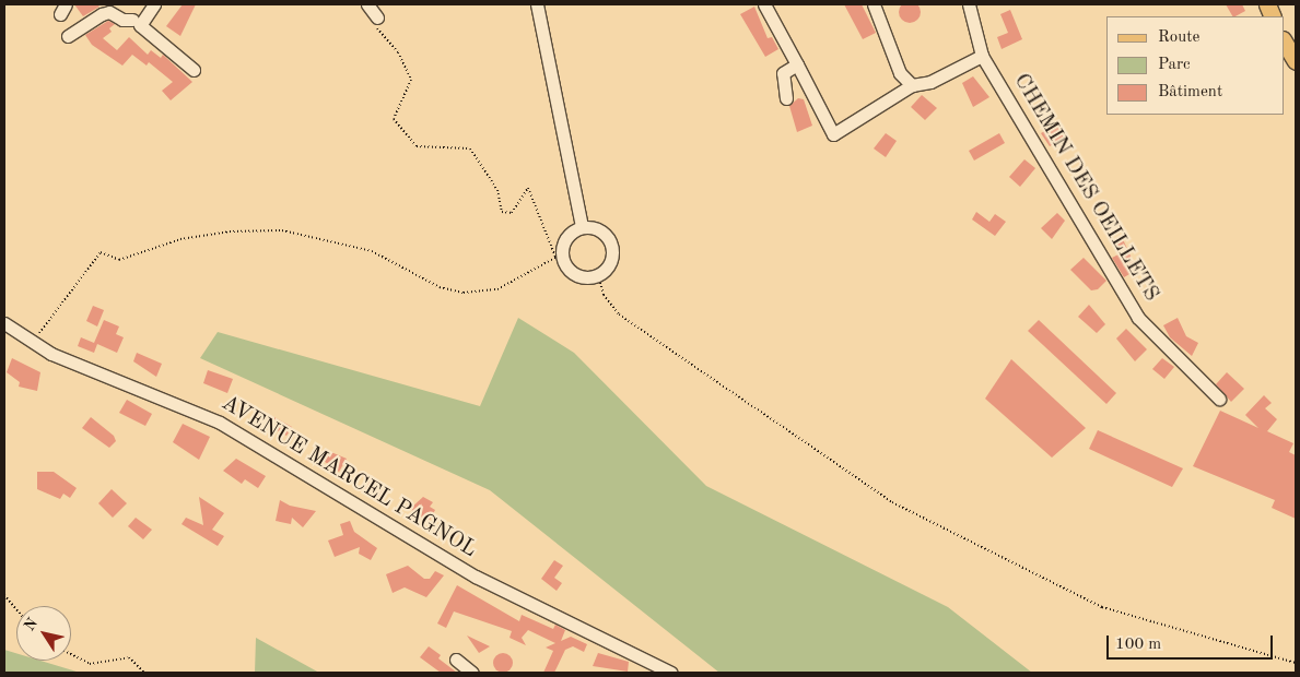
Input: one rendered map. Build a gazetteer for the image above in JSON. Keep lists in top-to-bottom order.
{
  "streets": {
    "street": ["CHEMIN DES OEILLETS", "AVENUE MARCEL PAGNOL"]
  },
  "legend": ["Route", "Parc", "Bâtiment"],
  "scale_bar": "100 m",
  "north": "top left"
}
